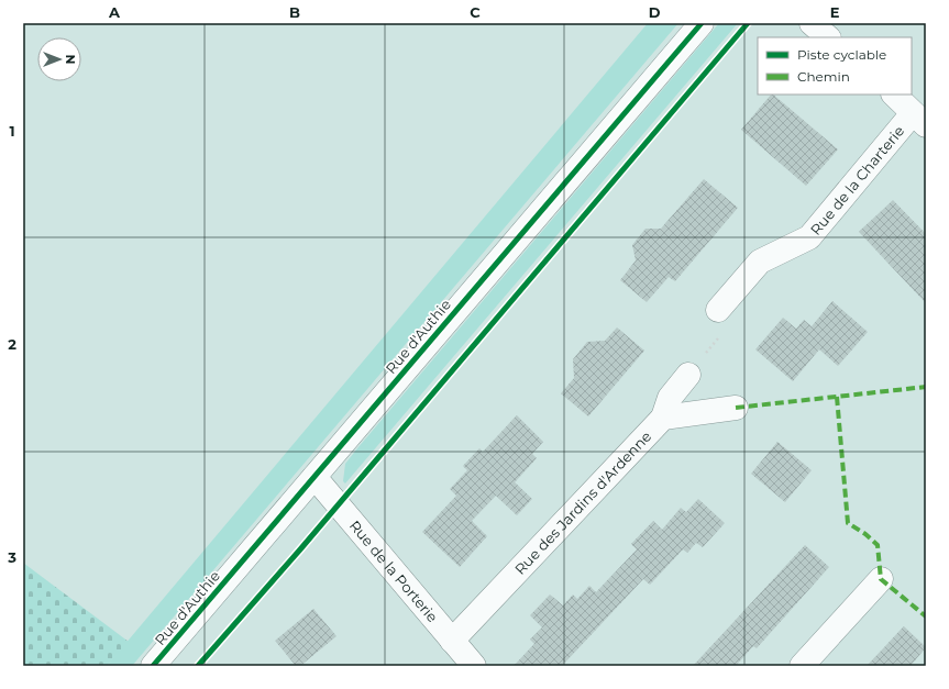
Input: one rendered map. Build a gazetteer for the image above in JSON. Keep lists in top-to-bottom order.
{
  "streets": {
    "street": [
      "Rue de la Charterie",
      "Rue d'Authie",
      "Rue des Jardins d'Ardenne",
      "Rue de la Porterie"
    ]
  },
  "crossings": [
    ["Rue d'Authie", "Rue de la Porterie"],
    ["Rue des Jardins d'Ardenne", "Rue de la Porterie"]
  ],
  "legend": ["Piste cyclable", "Chemin"],
  "north": "right",
  "grid": {
    "columns": [
      "A",
      "B",
      "C",
      "D",
      "E"
    ],
    "rows": ["1", "2", "3"]
  }
}
